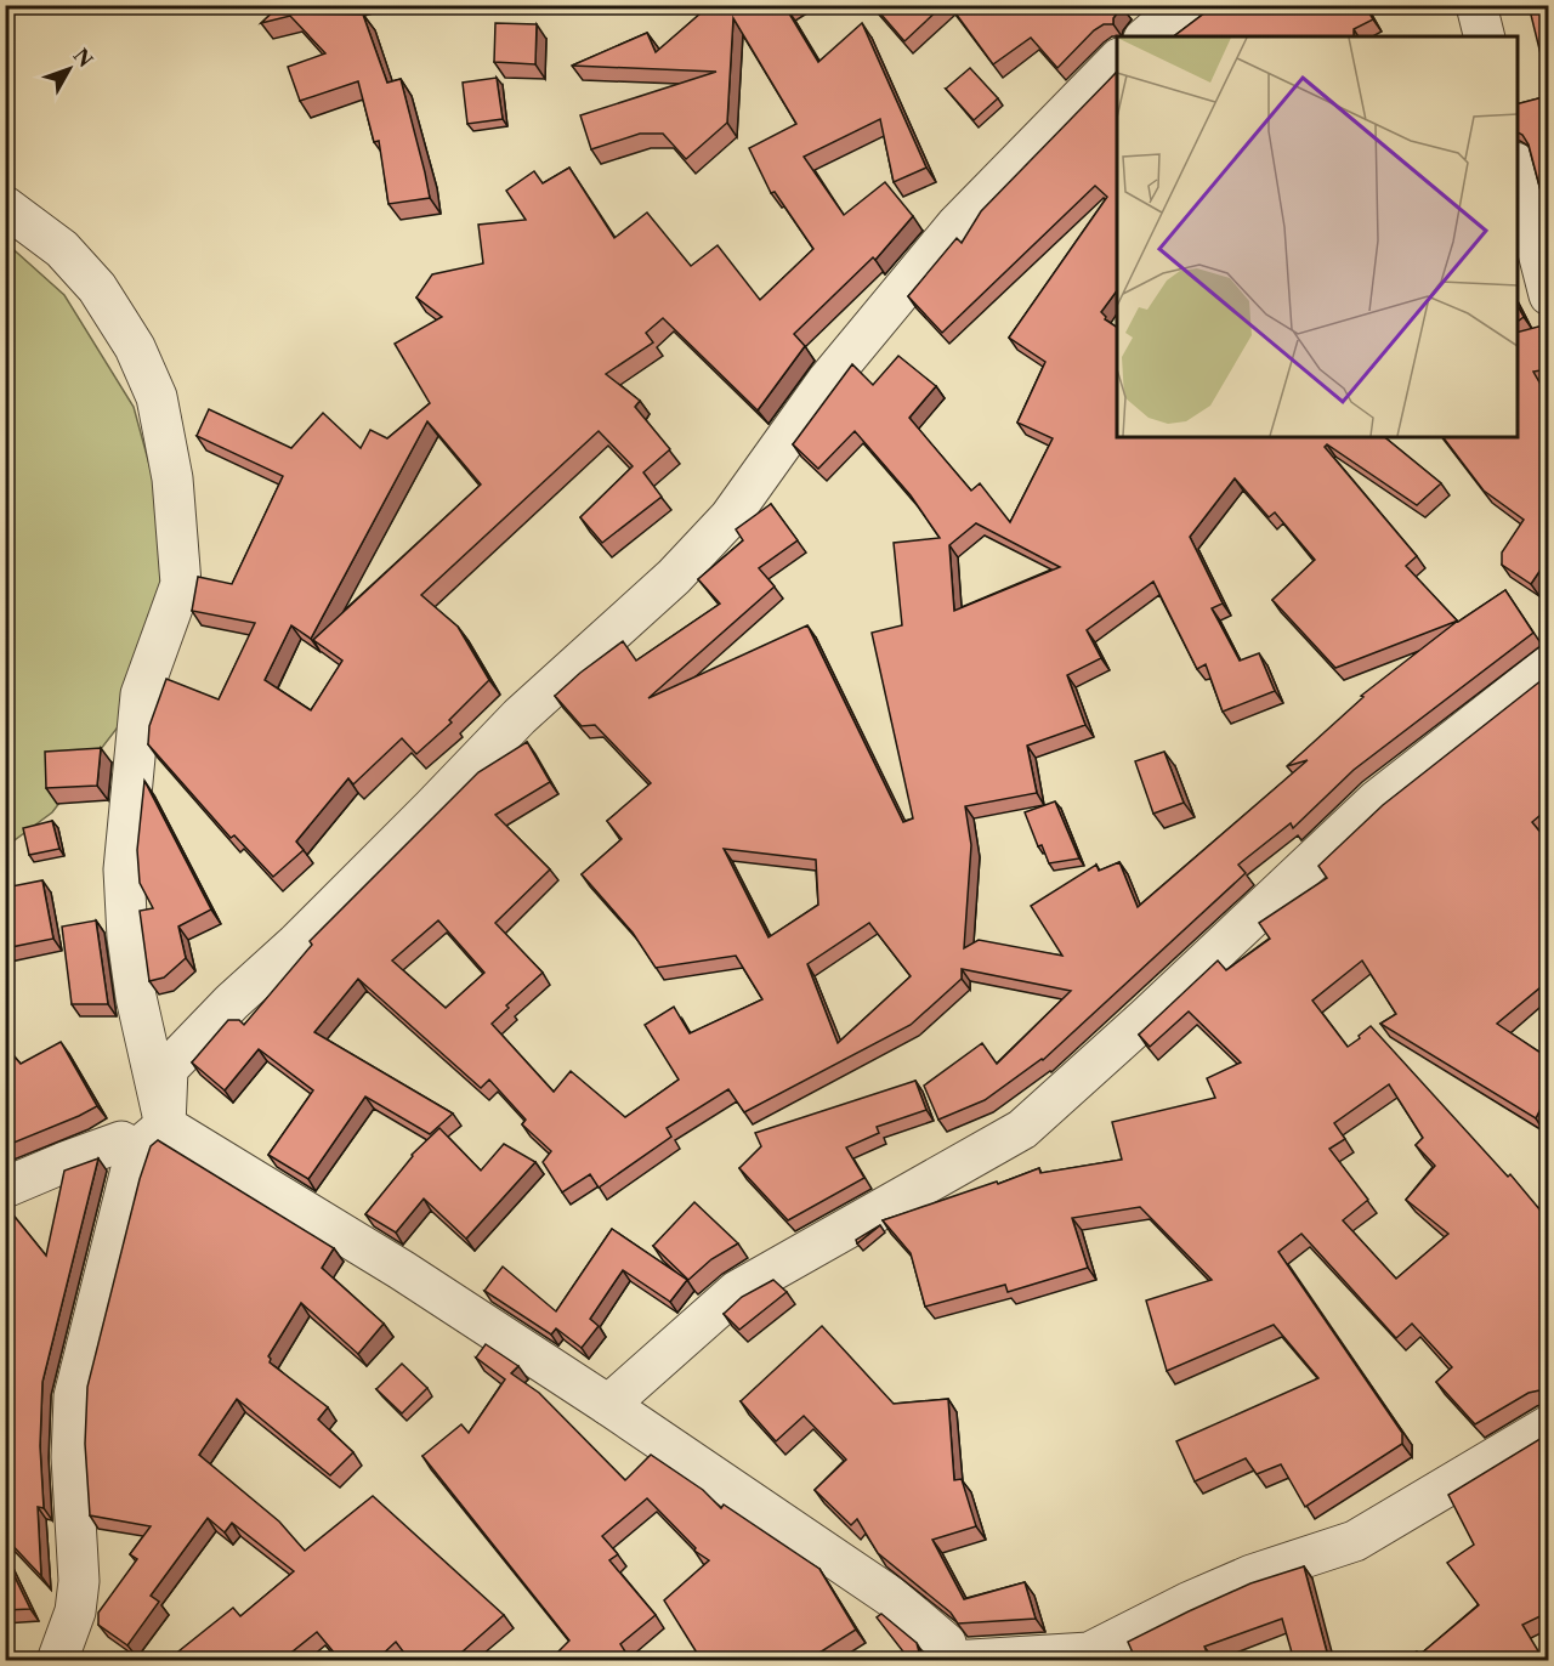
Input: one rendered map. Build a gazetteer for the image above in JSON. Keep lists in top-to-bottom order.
{
  "north": "top right"
}
